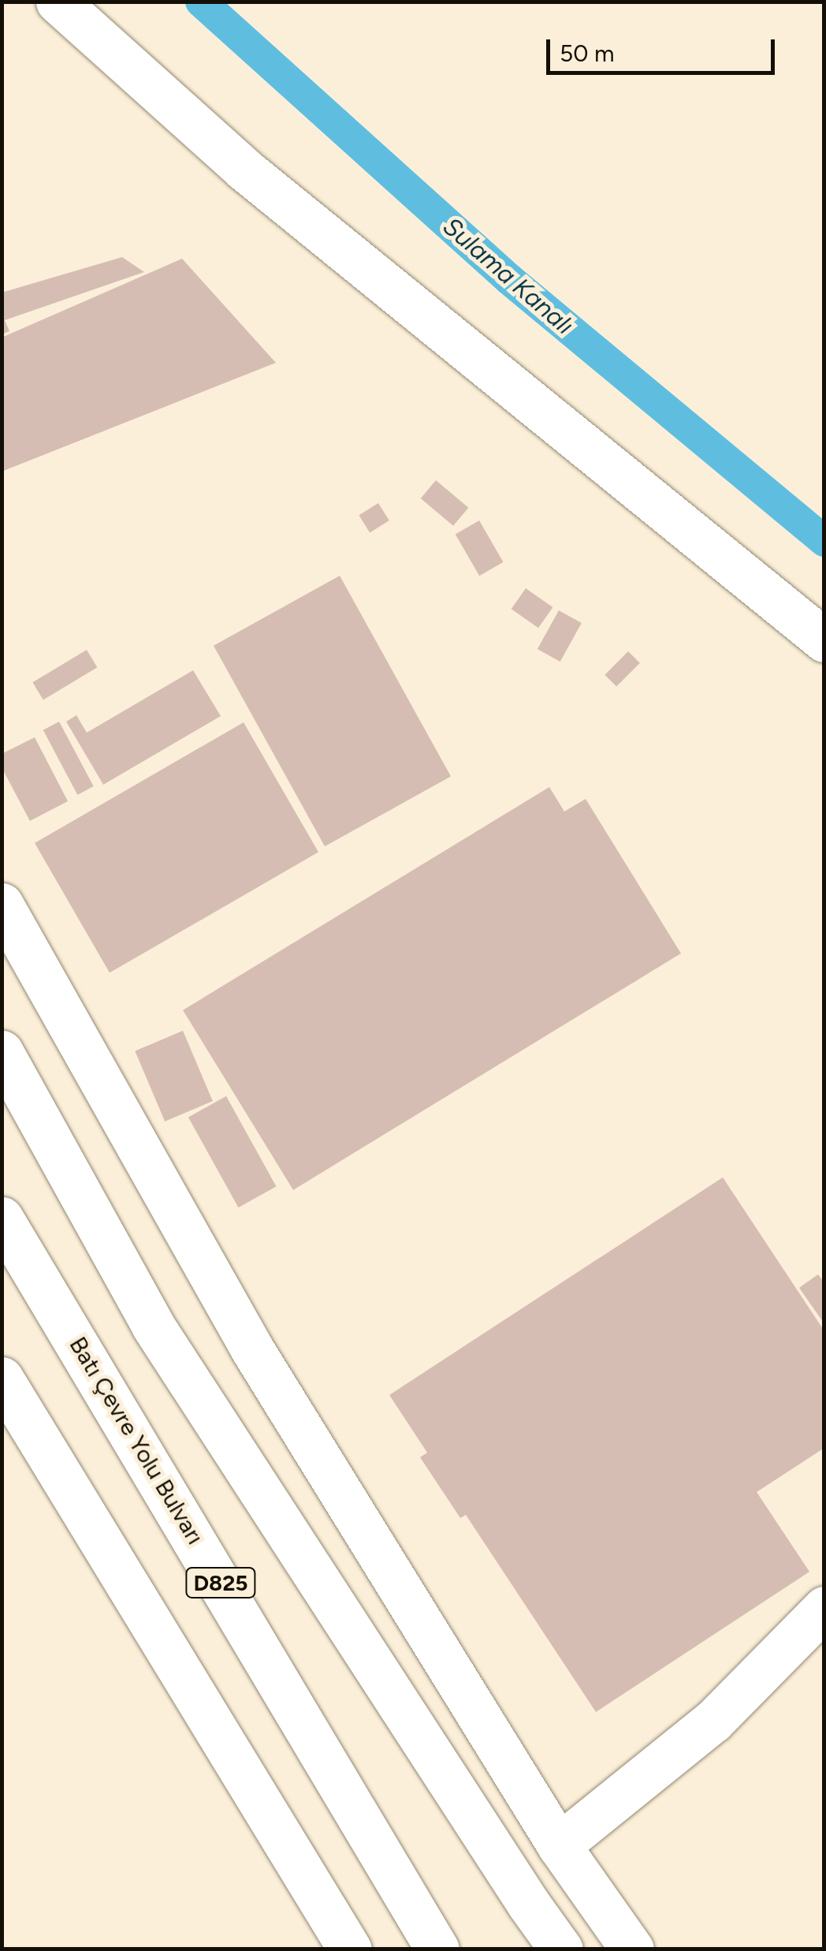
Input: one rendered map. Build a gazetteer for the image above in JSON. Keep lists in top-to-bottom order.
{
  "streets": {
    "main road": ["Batı Çevre Yolu Bulvarı", "D825"]
  },
  "water": ["Sulama Kanalı"],
  "scale_bar": "50 m"
}
